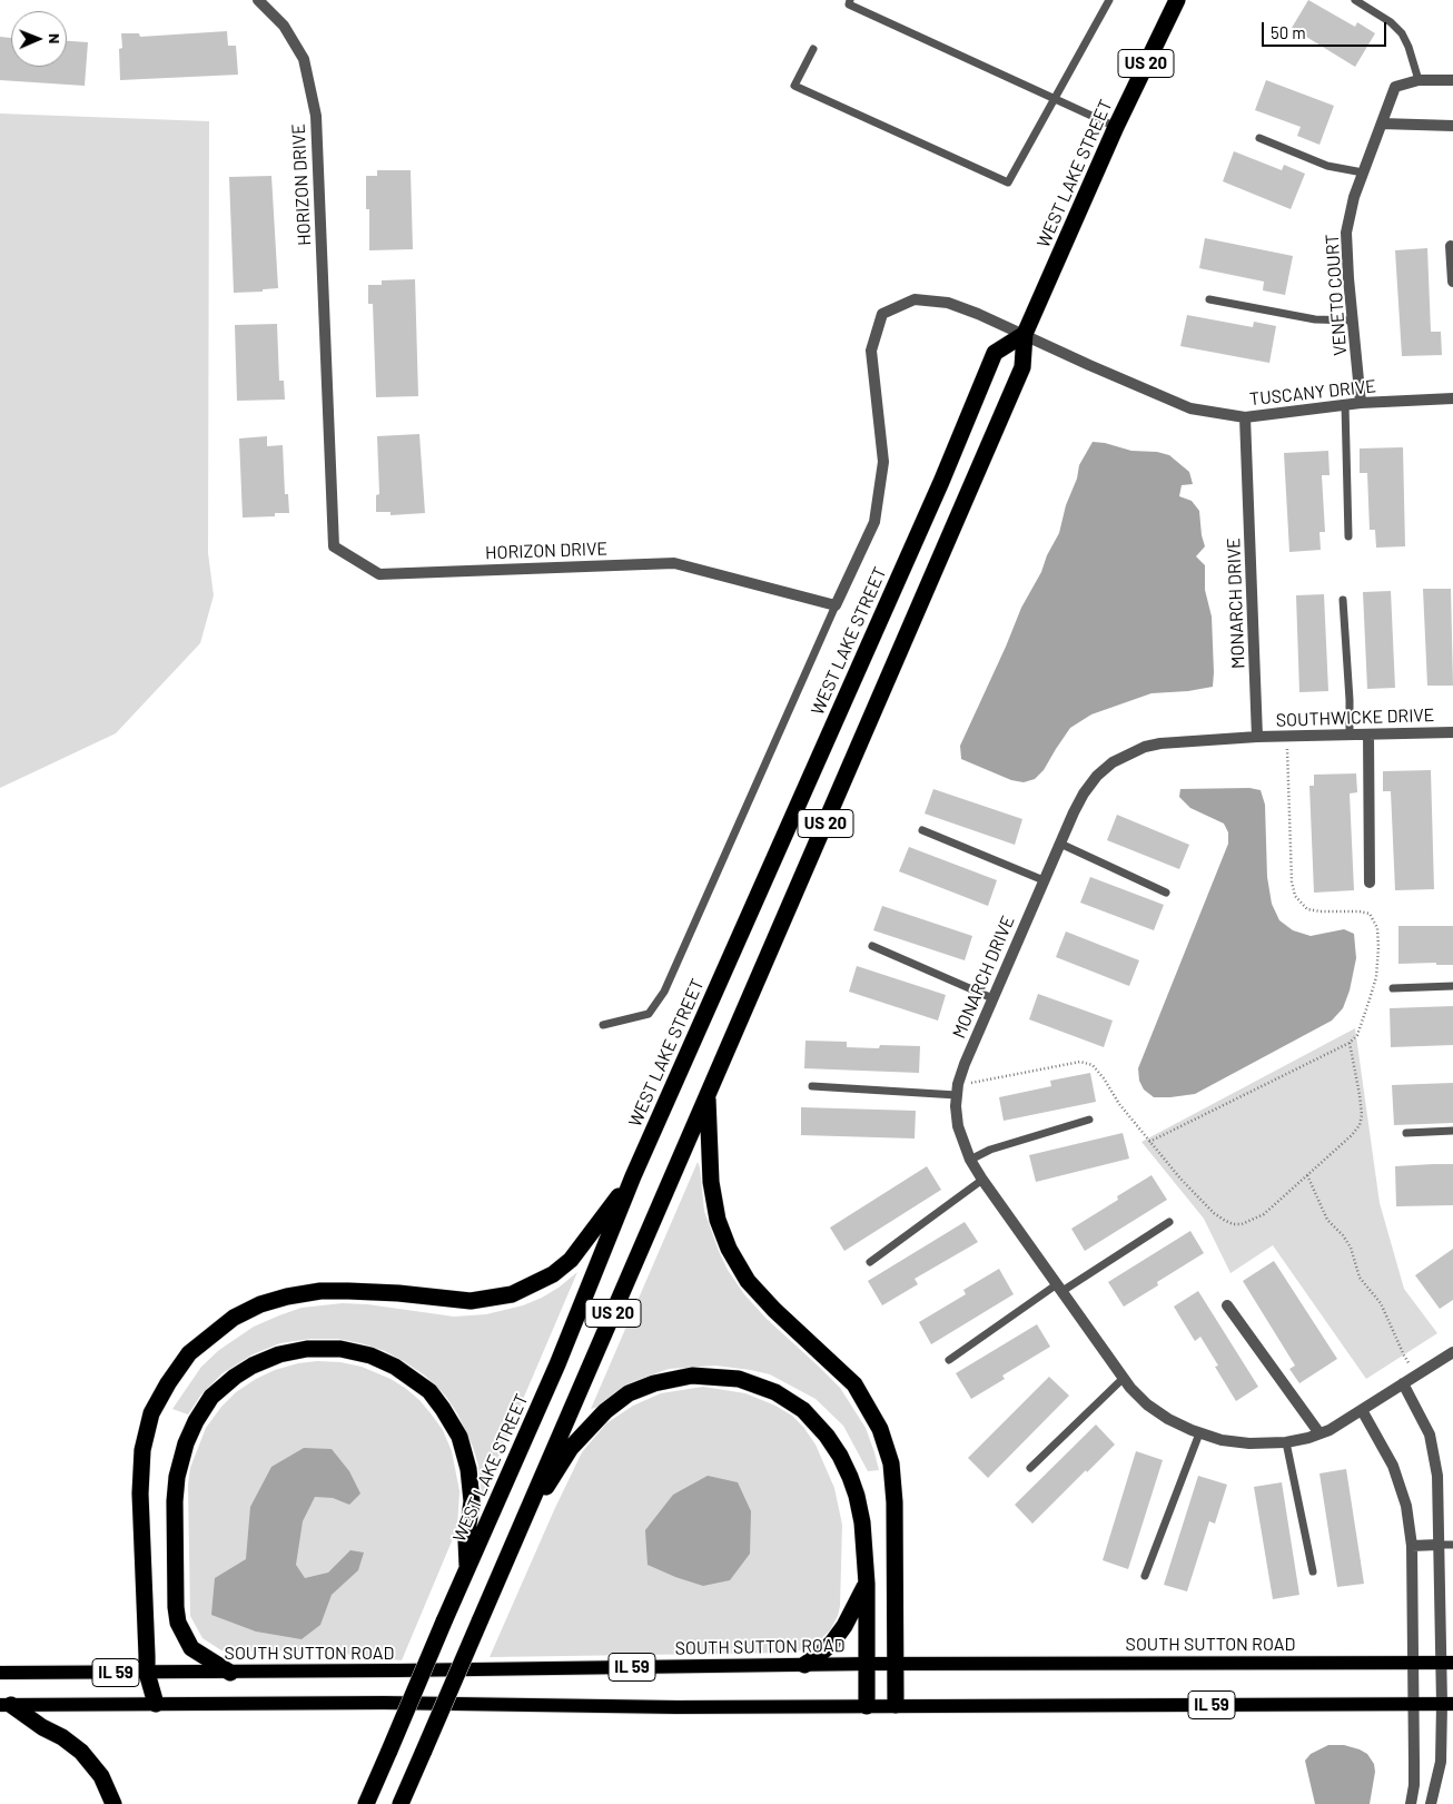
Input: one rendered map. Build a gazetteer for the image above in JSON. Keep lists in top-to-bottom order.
{
  "streets": {
    "highway": ["US 20", "WEST LAKE STREET"],
    "main road": ["SOUTH SUTTON ROAD", "IL 59"],
    "street": [
      "HORIZON DRIVE",
      "VENETO COURT",
      "TUSCANY DRIVE",
      "MONARCH DRIVE",
      "SOUTHWICKE DRIVE"
    ]
  },
  "crossings": [
    ["WEST LAKE STREET", "TUSCANY DRIVE"],
    ["VENETO COURT", "TUSCANY DRIVE"],
    ["TUSCANY DRIVE", "MONARCH DRIVE"],
    ["MONARCH DRIVE", "SOUTHWICKE DRIVE"]
  ],
  "scale_bar": "50 m",
  "north": "right"
}
